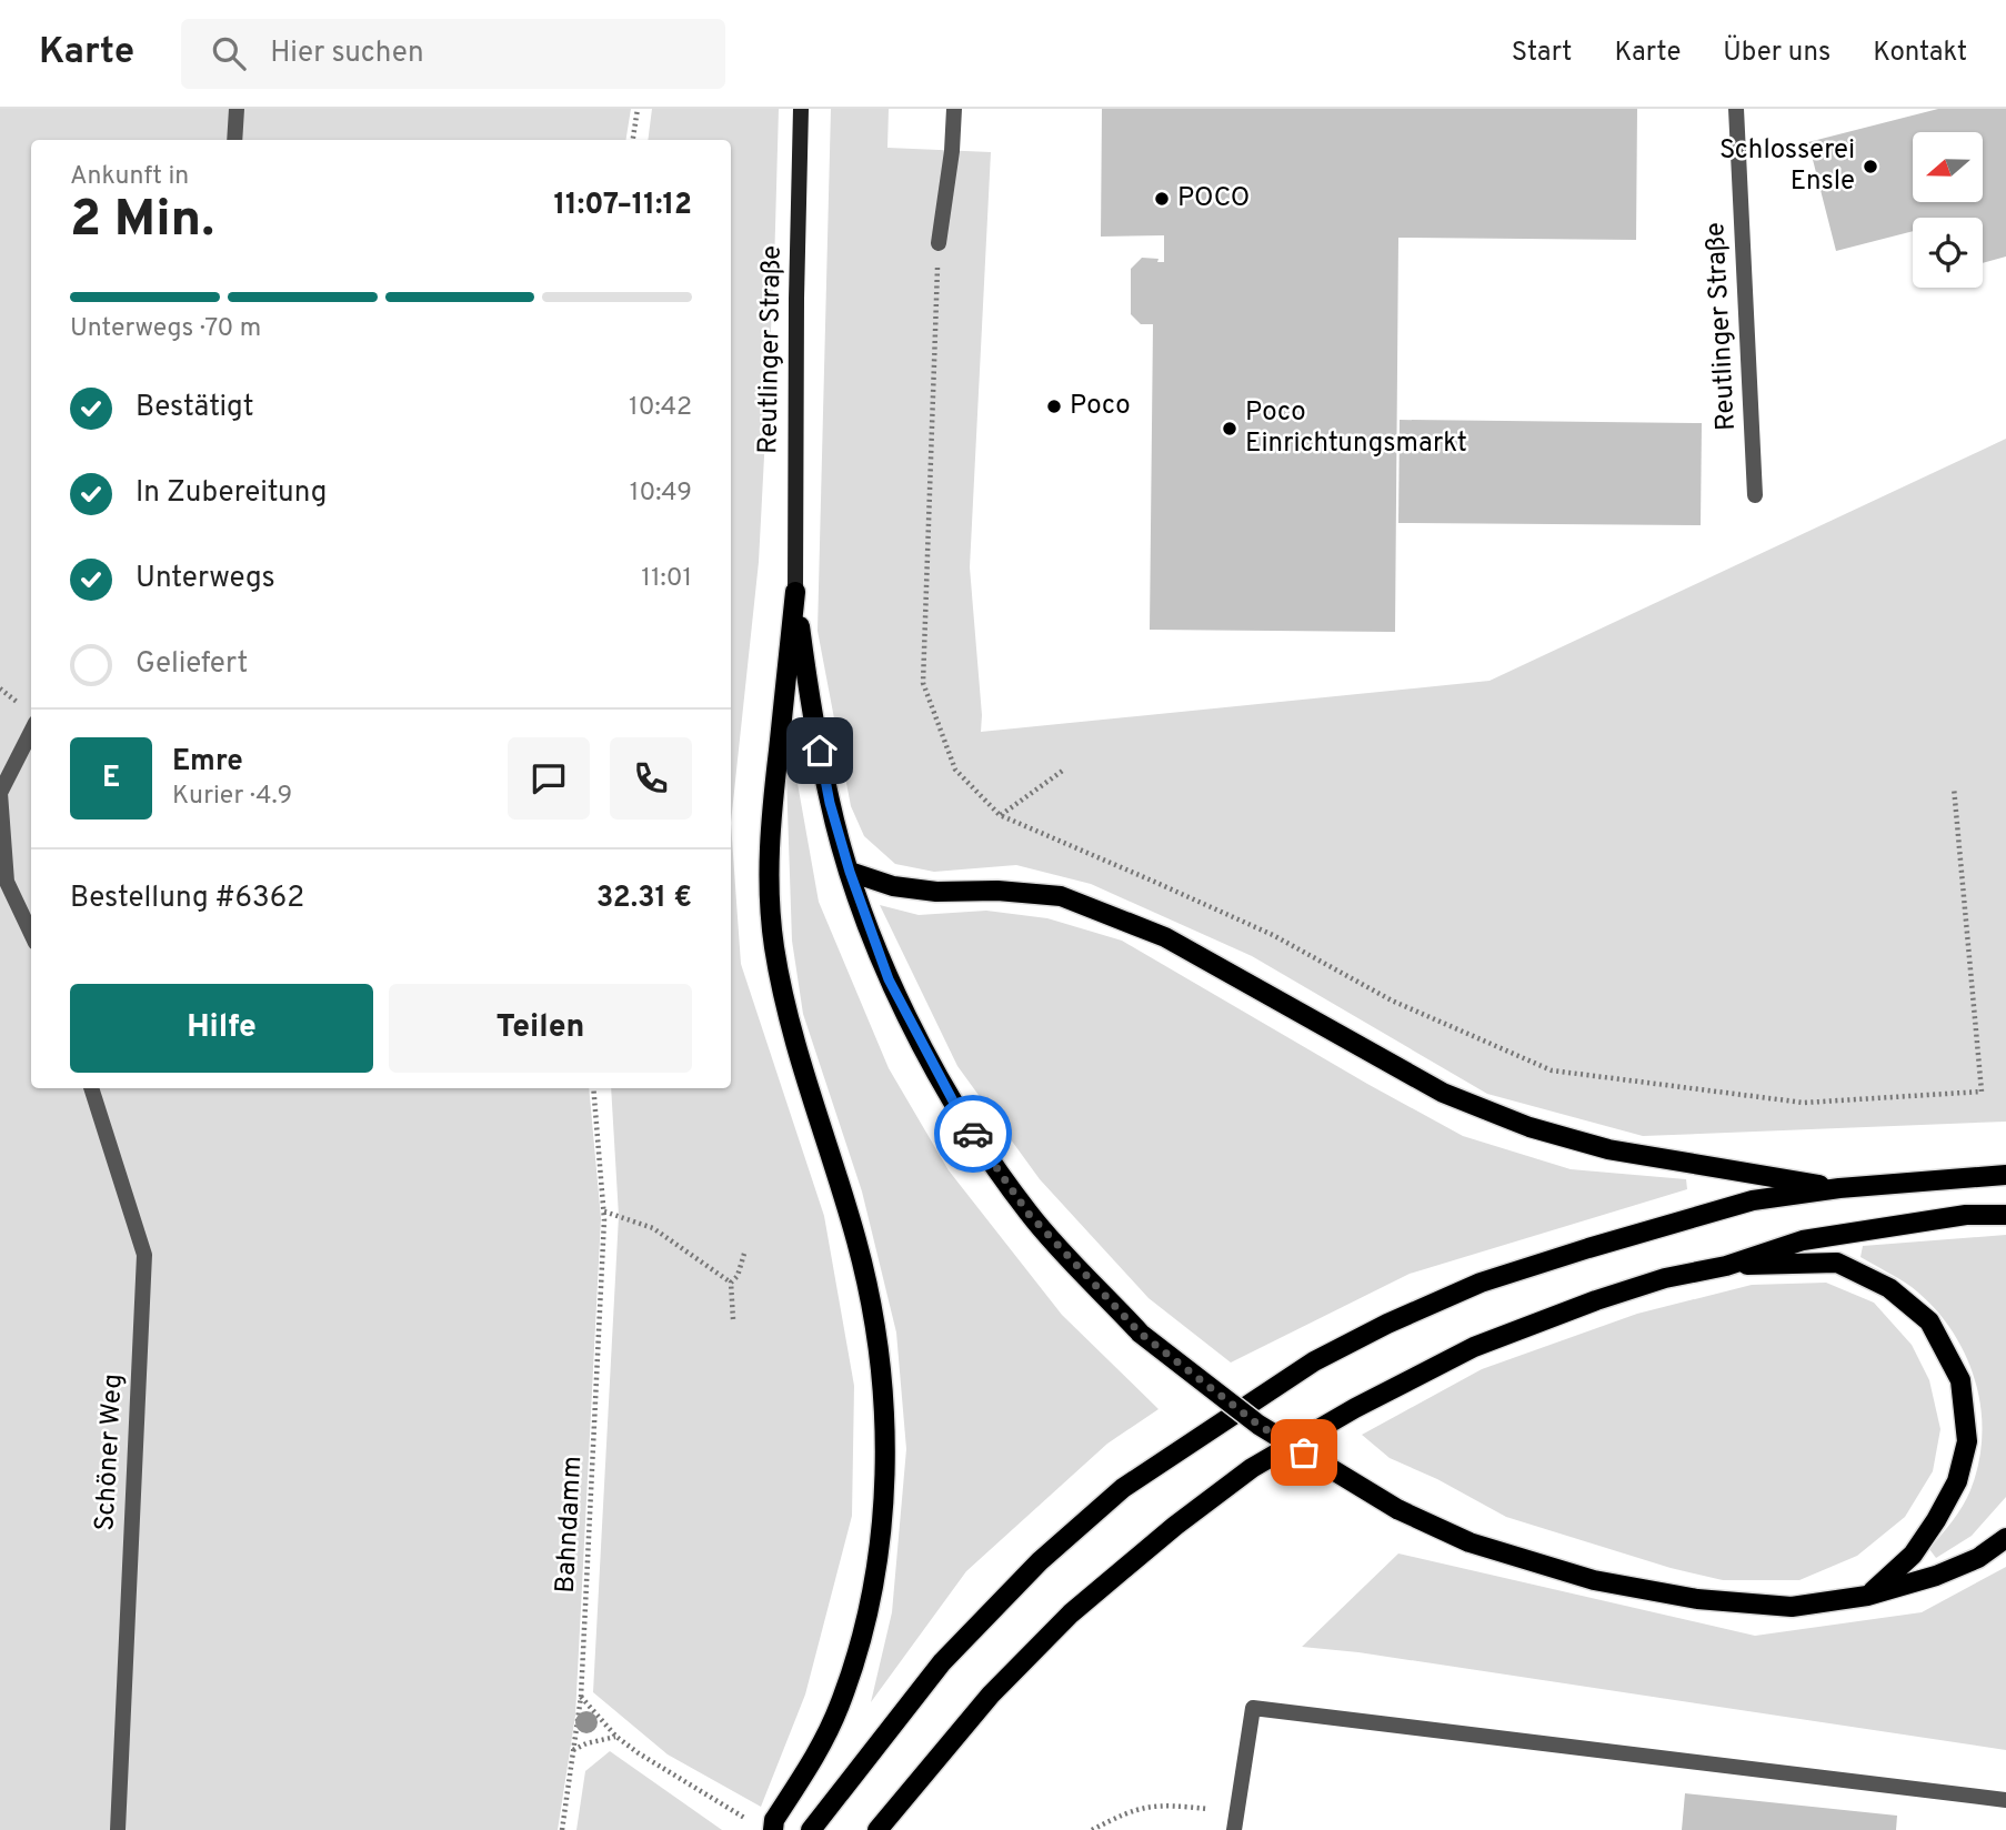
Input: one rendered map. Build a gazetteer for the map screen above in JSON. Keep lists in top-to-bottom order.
{
  "streets": {
    "main road": ["Reutlinger Straße"],
    "street": ["Schöner Weg"],
    "path": ["Bahndamm"]
  },
  "places": [
    "Schlosserei Ensle",
    "POCO",
    "Poco",
    "Poco Einrichtungsmarkt"
  ],
  "north": "left",
  "page": {
    "header": "Karte",
    "search": "Hier suchen",
    "nav": [
      "Start",
      "Karte",
      "Über uns",
      "Kontakt"
    ],
    "heading": ["2 Min.", "Ankunft in", "11:07–11:12"],
    "panel": [
      "Emre",
      "Kurier · 4.9",
      "Bestellung #6362",
      "32.31 €"
    ],
    "bar": "Unterwegs · 70 m",
    "list": [
      ["Bestätigt", "10:42"],
      ["In Zubereitung", "10:49"],
      ["Unterwegs", "11:01"],
      "Geliefert"
    ],
    "round": "E",
    "buttons": ["Hilfe", "Teilen"]
  }
}
